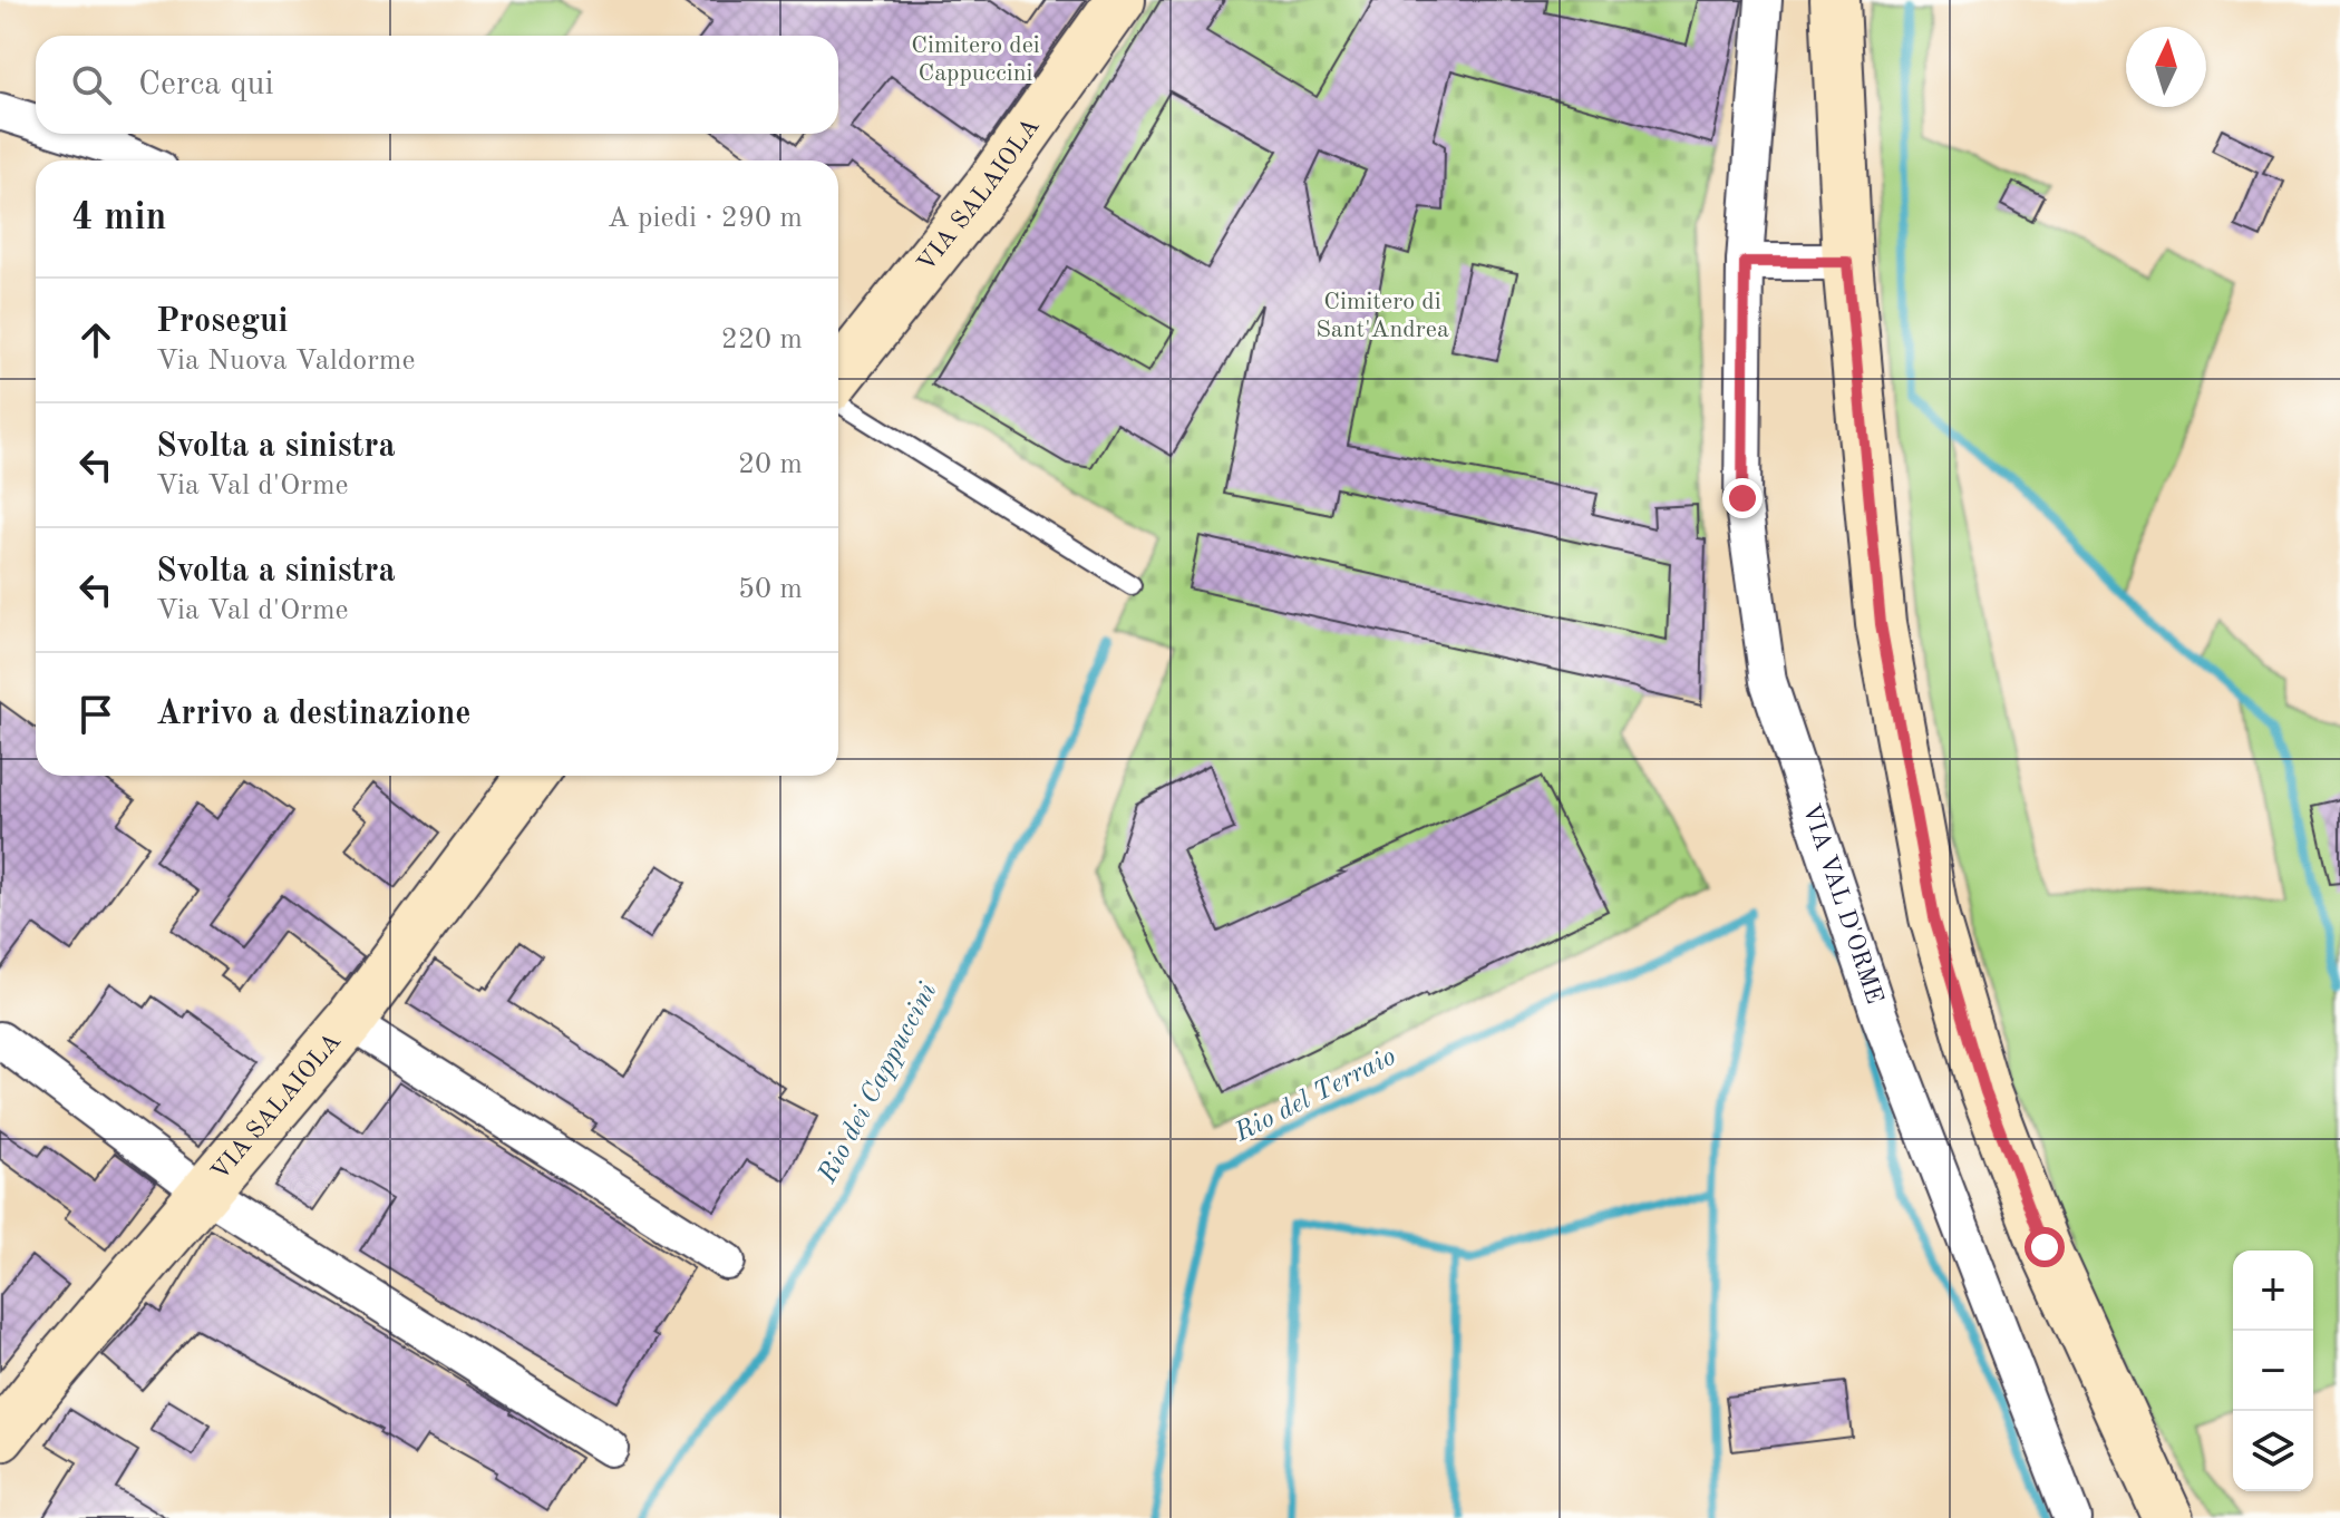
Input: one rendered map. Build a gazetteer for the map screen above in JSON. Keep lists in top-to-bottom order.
{
  "streets": {
    "main road": ["VIA SALAIOLA"],
    "street": ["VIA VAL D'ORME"]
  },
  "water": ["Rio dei Cappuccini", "Rio del Terraio"],
  "parks": ["Cimitero dei Cappuccini", "Cimitero di Sant'Andrea"],
  "north": "top",
  "page": {
    "search": "Cerca qui",
    "heading": ["4 min", "A piedi · 290 m"],
    "list": [
      ["Prosegui", "Via Nuova Valdorme", "220 m"],
      ["Svolta a sinistra", "Via Val d'Orme", "20 m"],
      ["Svolta a sinistra", "Via Val d'Orme", "50 m"],
      "Arrivo a destinazione"
    ],
    "map_buttons": ["+", "−"]
  }
}
